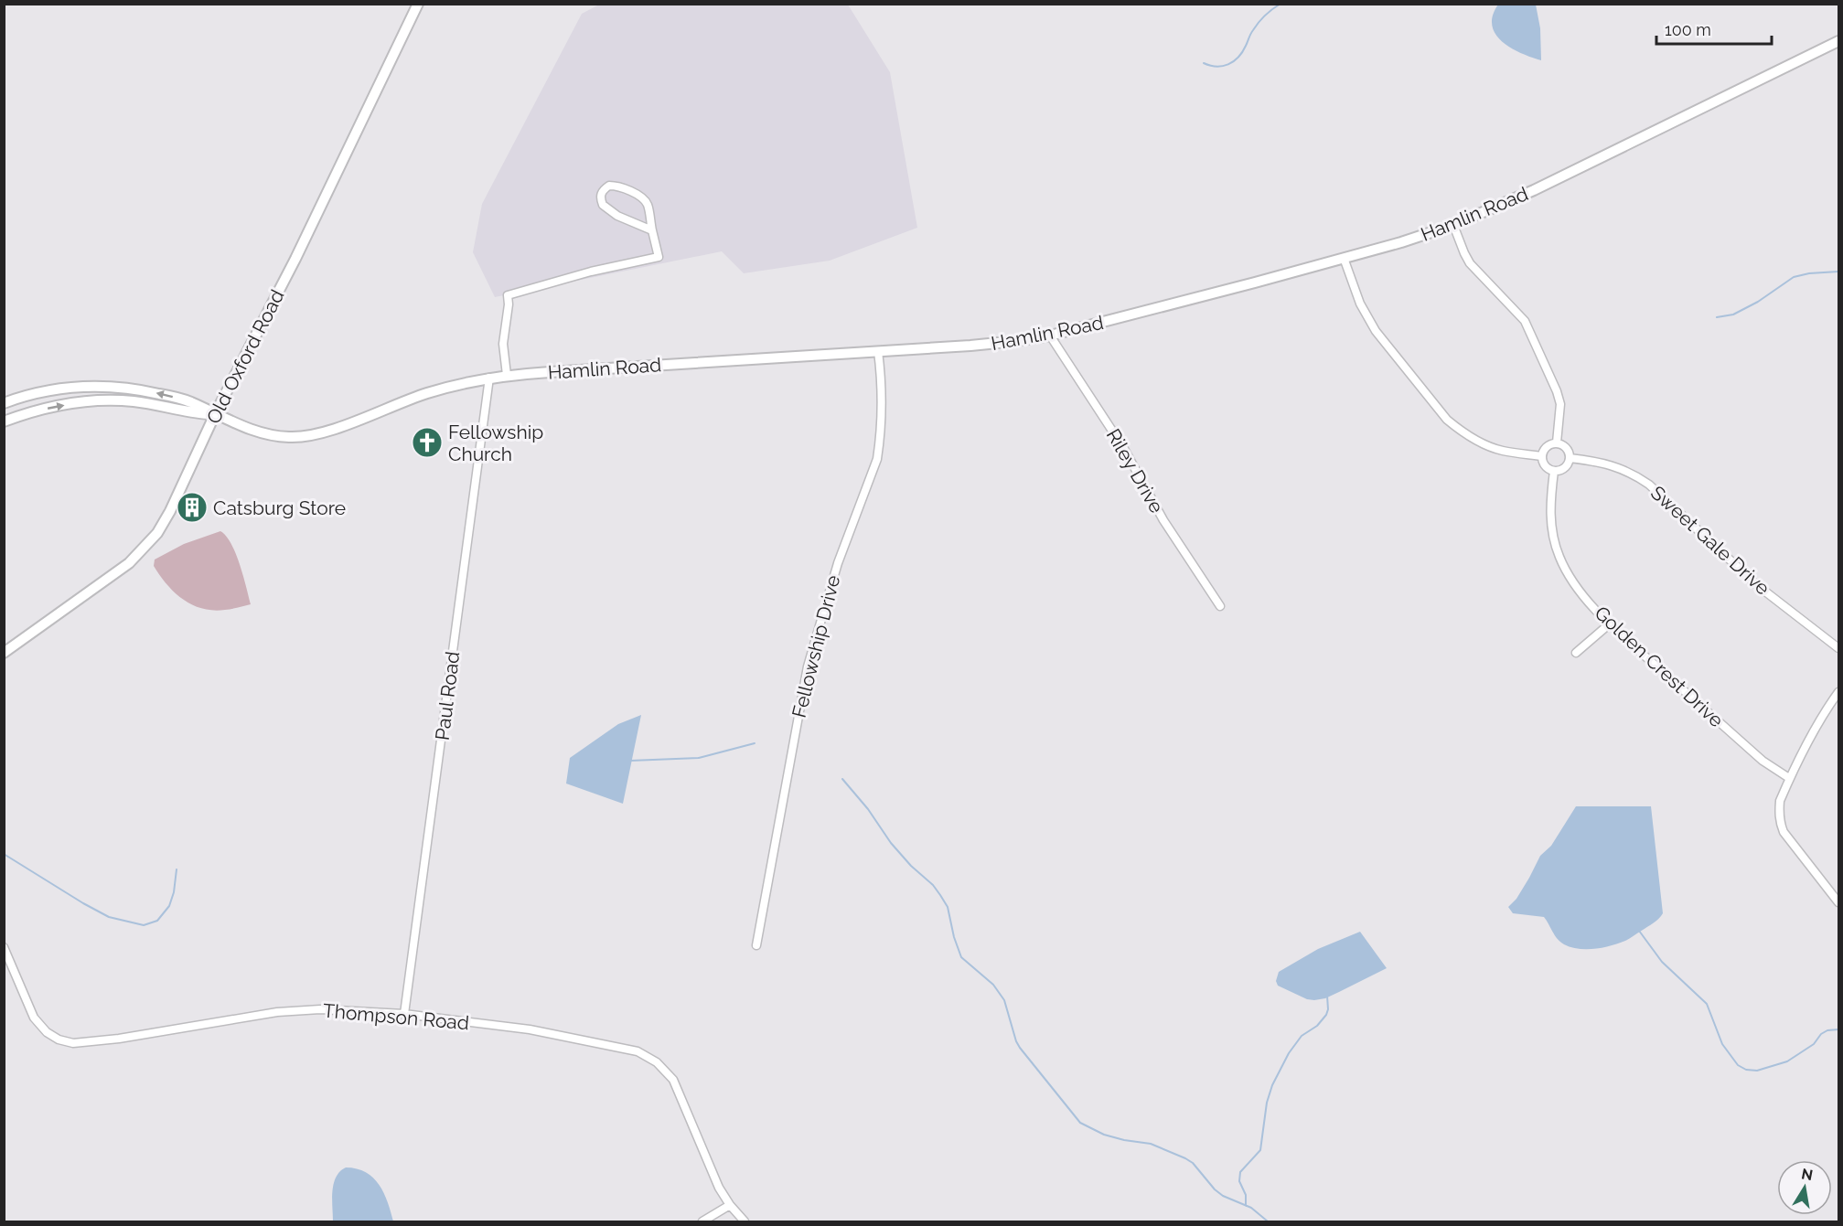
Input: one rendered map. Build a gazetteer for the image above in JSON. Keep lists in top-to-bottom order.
{
  "streets": {
    "street": [
      "Hamlin Road",
      "Old Oxford Road",
      "Riley Drive",
      "Sweet Gale Drive",
      "Fellowship Drive",
      "Golden Crest Drive",
      "Paul Road",
      "Thompson Road"
    ]
  },
  "crossings": [
    ["Hamlin Road", "Old Oxford Road"],
    ["Hamlin Road", "Riley Drive"],
    ["Hamlin Road", "Fellowship Drive"],
    ["Hamlin Road", "Paul Road"],
    ["Sweet Gale Drive", "Golden Crest Drive"],
    ["Paul Road", "Thompson Road"]
  ],
  "places": {
    "church": ["Fellowship Church"],
    "building": ["Catsburg Store"]
  },
  "scale_bar": "100 m",
  "north": "top"
}
